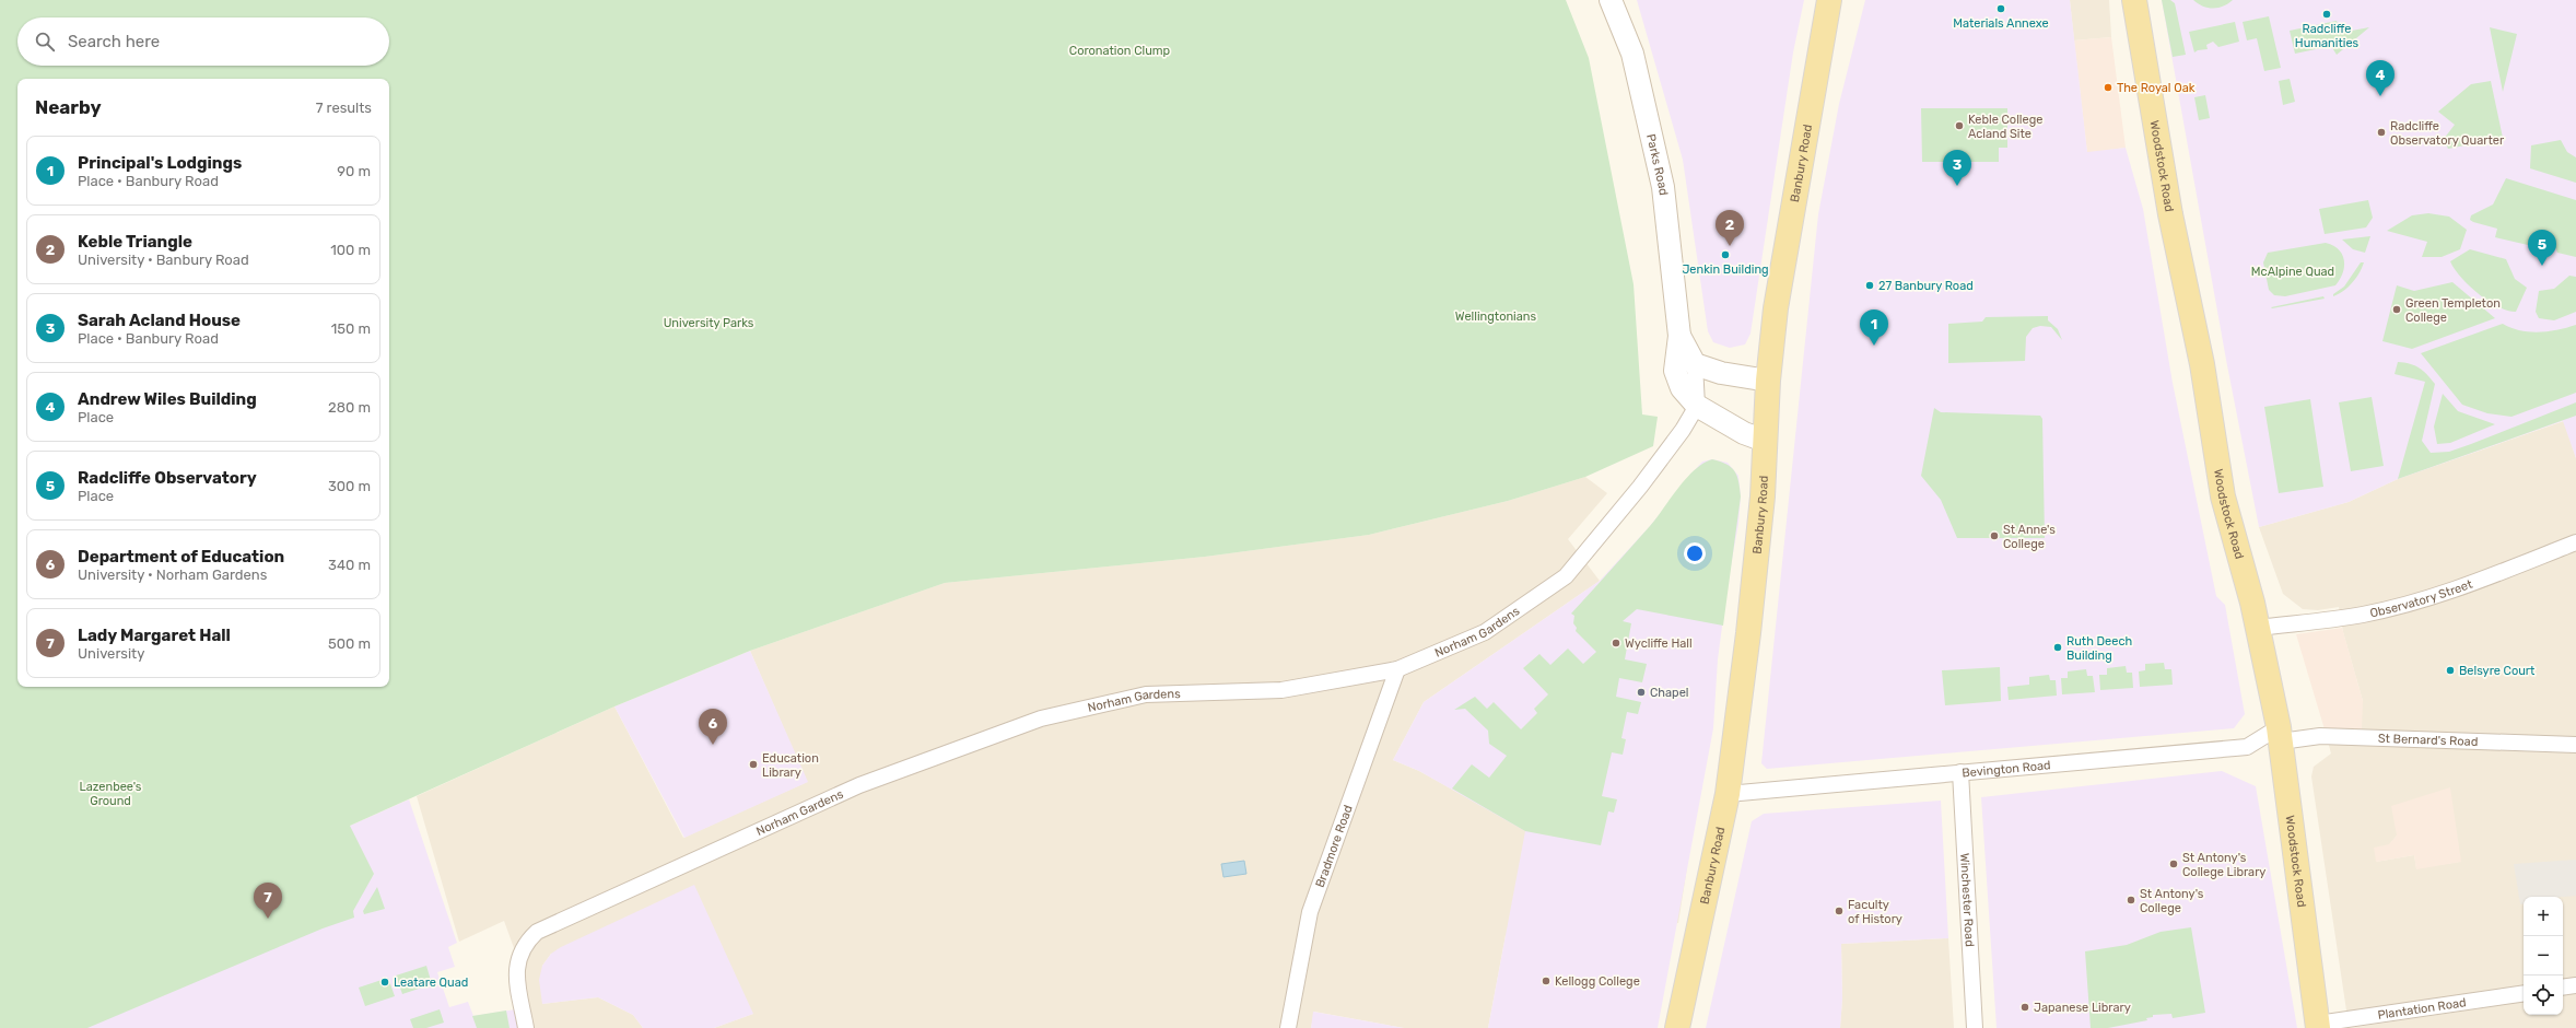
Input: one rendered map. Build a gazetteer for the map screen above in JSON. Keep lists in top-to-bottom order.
{
  "streets": {
    "main road": ["Banbury Road", "Woodstock Road"],
    "street": [
      "Parks Road",
      "Observatory Street",
      "Norham Gardens",
      "St Bernard's Road",
      "Bevington Road",
      "Bradmore Road",
      "Winchester Road",
      "Plantation Road"
    ]
  },
  "crossings": [
    ["Banbury Road", "Parks Road"],
    ["Banbury Road", "Bevington Road"],
    ["Parks Road", "Norham Gardens"],
    ["Woodstock Road", "Observatory Street"],
    ["Woodstock Road", "St Bernard's Road"],
    ["Woodstock Road", "Bevington Road"],
    ["Woodstock Road", "Plantation Road"],
    ["Norham Gardens", "Bradmore Road"],
    ["St Bernard's Road", "Bevington Road"],
    ["Bevington Road", "Winchester Road"]
  ],
  "parks": [
    "Coronation Clump",
    "McAlpine Quad",
    "Wellingtonians",
    "University Parks",
    "Lazenbee's Ground"
  ],
  "places": [
    "Materials Annexe",
    "Radcliffe Humanities",
    "The Royal Oak",
    "Keble College Acland Site",
    "Radcliffe Observatory Quarter",
    "Jenkin Building",
    "27 Banbury Road",
    "Green Templeton College",
    "St Anne's College",
    "Wycliffe Hall",
    "Ruth Deech Building",
    "Belsyre Court",
    "Chapel",
    "Education Library",
    "St Antony's College Library",
    "St Antony's College",
    "Faculty of History",
    "Kellogg College",
    "Leatare Quad",
    "Japanese Library"
  ],
  "page": {
    "search": "Search here",
    "pins": [
      "4",
      "3",
      "2",
      "5",
      "1",
      "6",
      "7"
    ],
    "heading": ["Nearby", "7 results"],
    "list": [
      {
        "mark": "1",
        "name": "Principal's Lodgings",
        "note": "Place · Banbury Road",
        "value": "90 m"
      },
      {
        "mark": "2",
        "name": "Keble Triangle",
        "note": "University · Banbury Road",
        "value": "100 m"
      },
      {
        "mark": "3",
        "name": "Sarah Acland House",
        "note": "Place · Banbury Road",
        "value": "150 m"
      },
      {
        "mark": "4",
        "name": "Andrew Wiles Building",
        "note": "Place",
        "value": "280 m"
      },
      {
        "mark": "5",
        "name": "Radcliffe Observatory",
        "note": "Place",
        "value": "300 m"
      },
      {
        "mark": "6",
        "name": "Department of Education",
        "note": "University · Norham Gardens",
        "value": "340 m"
      },
      {
        "mark": "7",
        "name": "Lady Margaret Hall",
        "note": "University",
        "value": "500 m"
      }
    ],
    "map_buttons": ["+", "−"]
  }
}
